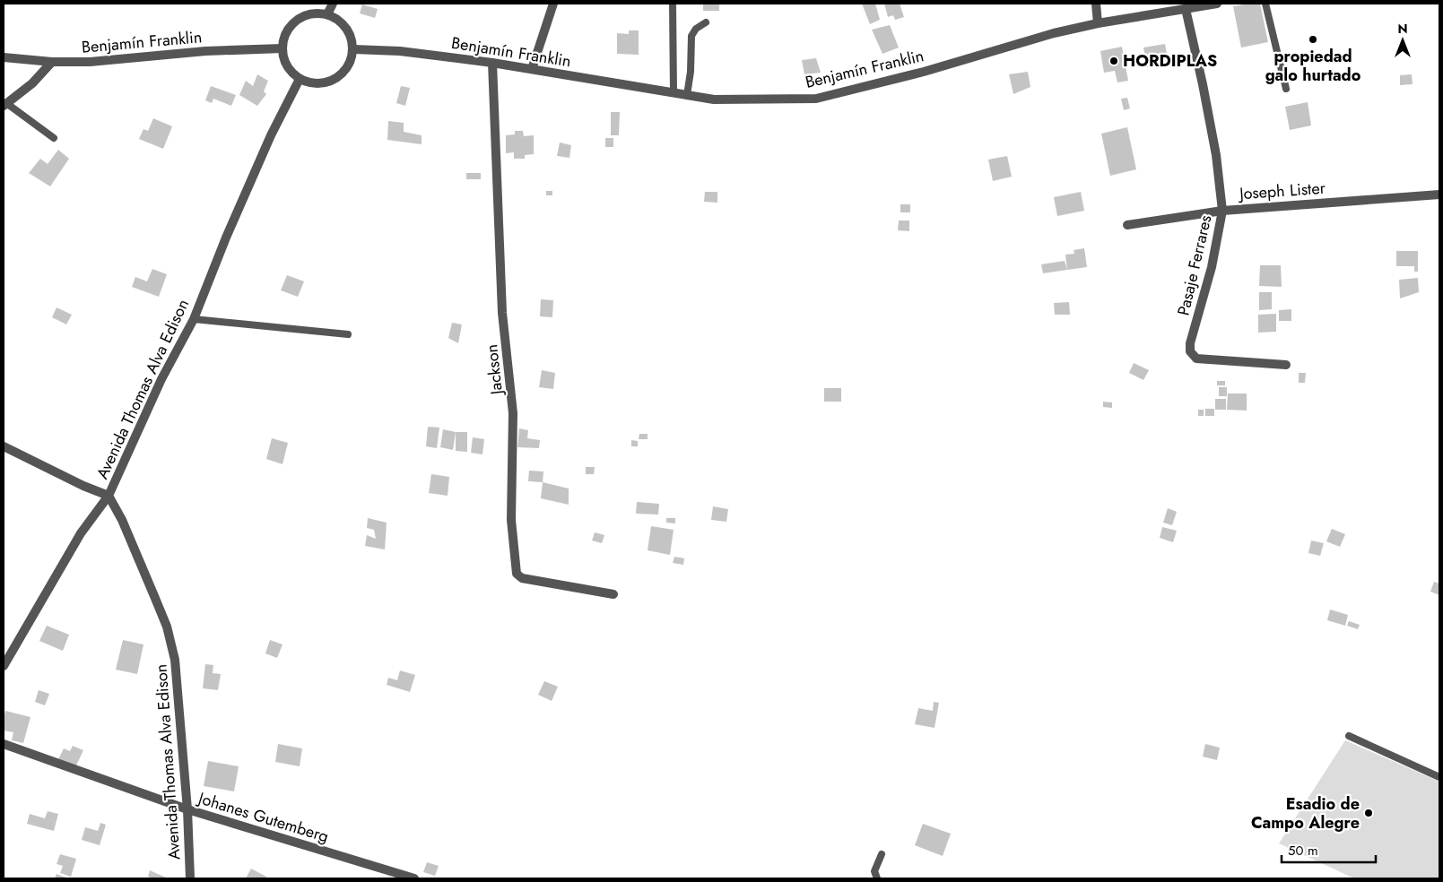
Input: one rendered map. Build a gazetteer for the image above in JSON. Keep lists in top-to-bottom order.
{
  "streets": {
    "street": [
      "Benjamín Franklin",
      "Joseph Lister",
      "Pasaje Ferrares",
      "Jackson",
      "Avenida Thomas Alva Edison",
      "Johanes Gutemberg"
    ]
  },
  "crossings": [
    ["Benjamín Franklin", "Pasaje Ferrares"],
    ["Benjamín Franklin", "Jackson"],
    ["Benjamín Franklin", "Avenida Thomas Alva Edison"],
    ["Joseph Lister", "Pasaje Ferrares"],
    ["Avenida Thomas Alva Edison", "Johanes Gutemberg"]
  ],
  "places": ["propiedad galo hurtado", "HORDIPLAS", "Esadio de Campo Alegre"],
  "scale_bar": "50 m",
  "north": "top"
}
